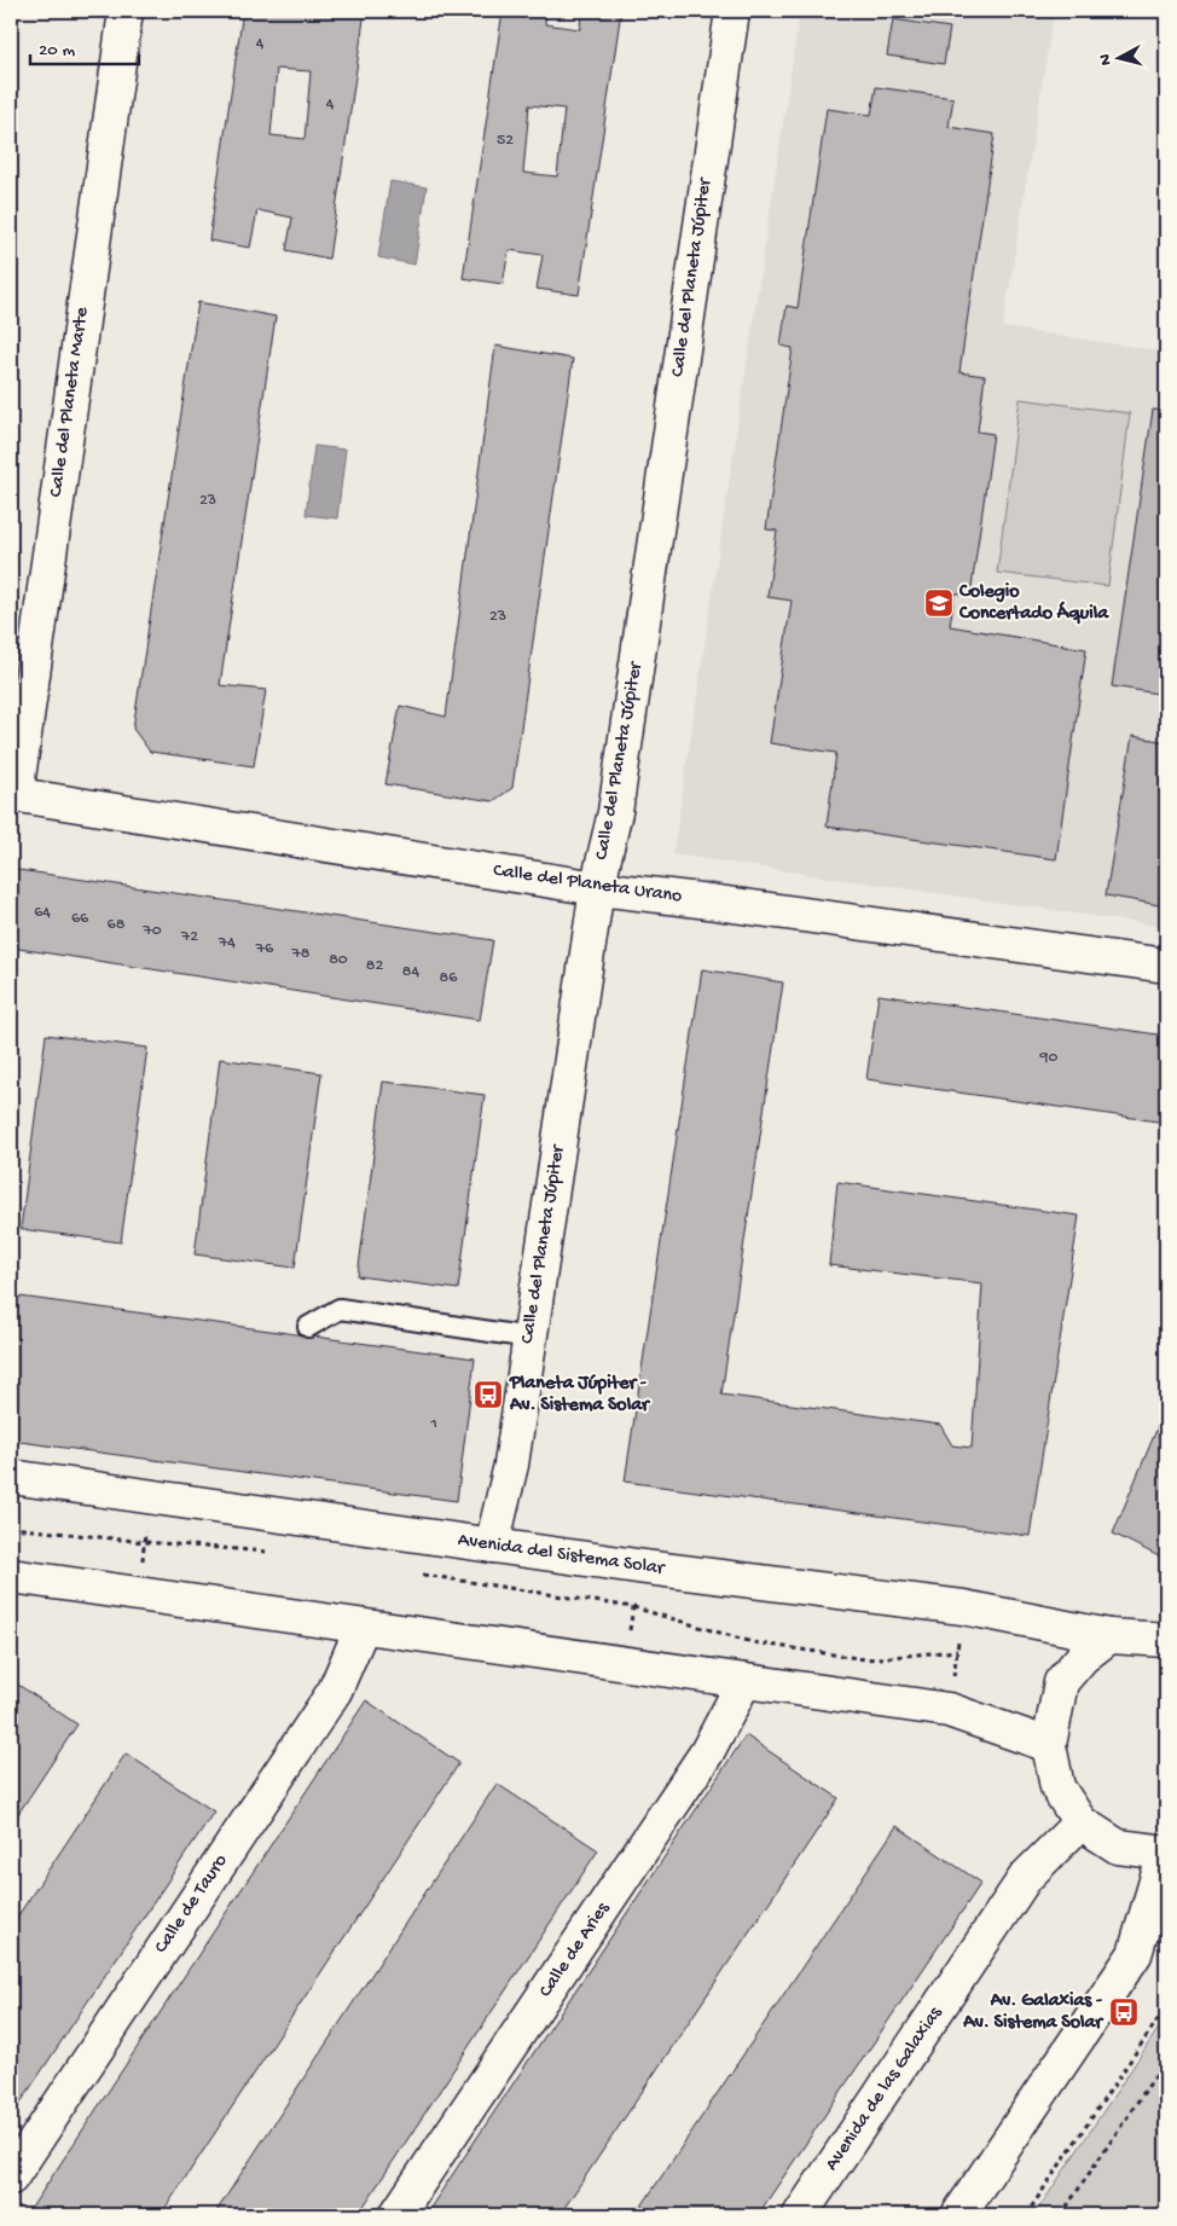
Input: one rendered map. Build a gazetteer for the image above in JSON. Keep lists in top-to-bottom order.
{
  "streets": {
    "street": [
      "Calle del Planeta Júpiter",
      "Calle del Planeta Marte",
      "Calle del Planeta Urano",
      "Avenida del Sistema Solar",
      "Calle de Tauro",
      "Calle de Aries",
      "Avenida de las Galaxias"
    ]
  },
  "crossings": [
    ["Calle del Planeta Júpiter", "Calle del Planeta Urano"],
    ["Calle del Planeta Júpiter", "Avenida del Sistema Solar"],
    ["Calle del Planeta Marte", "Calle del Planeta Urano"]
  ],
  "places": {
    "school or university": ["Colegio Concertado Áquila"],
    "bus stop": ["Planeta Júpiter - Av. Sistema Solar", "Av. Galaxias - Av. Sistema Solar"]
  },
  "house_numbers": [
    "4",
    "4",
    "52",
    "23",
    "23",
    "64",
    "66",
    "68",
    "70",
    "72",
    "74",
    "76",
    "78",
    "80",
    "82",
    "84",
    "86",
    "90",
    "1"
  ],
  "scale_bar": "20 m",
  "north": "left"
}
